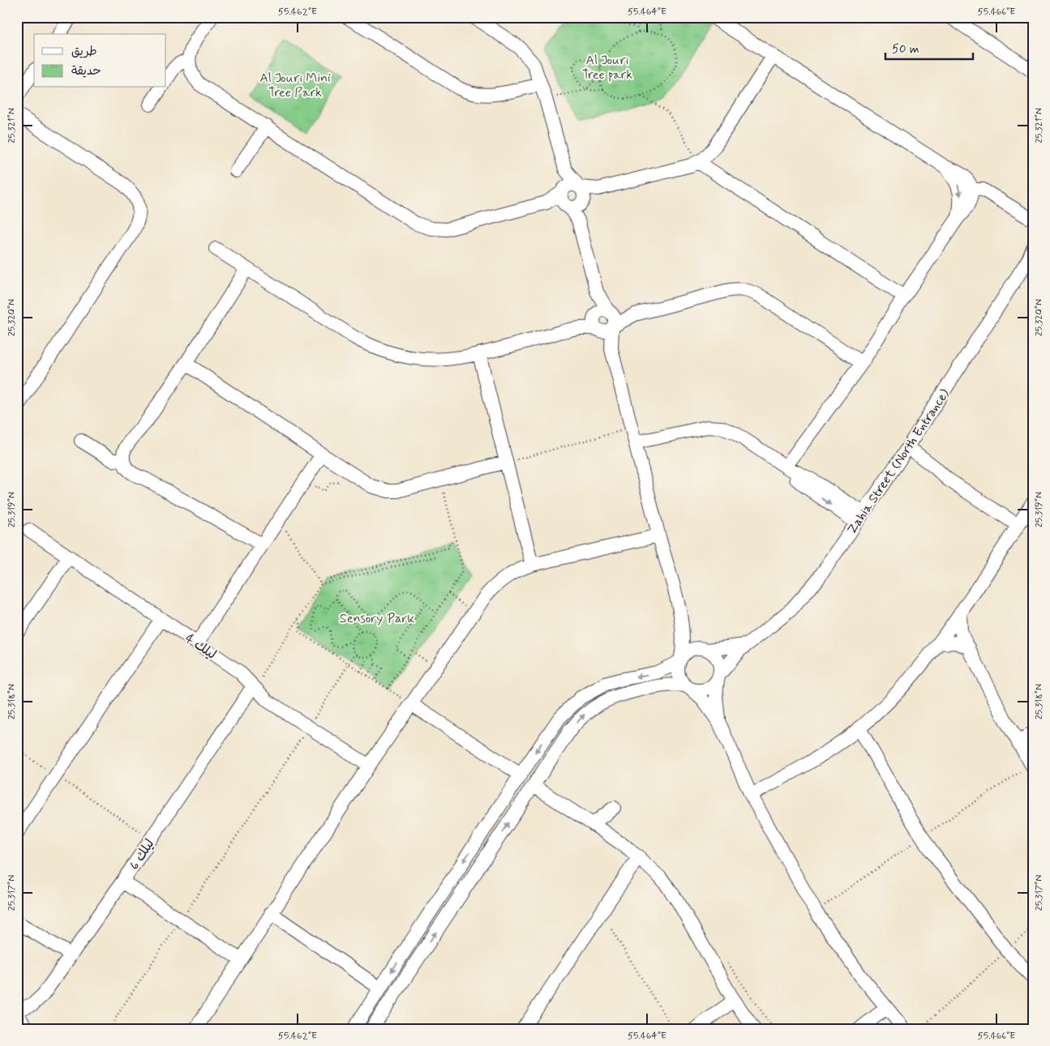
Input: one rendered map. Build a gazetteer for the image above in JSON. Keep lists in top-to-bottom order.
{
  "streets": {
    "street": ["Zahia Street (North Entrance)", "ليلك 4", "ليلك 6"]
  },
  "crossings": [
    ["ليلك 4", "ليلك 6"]
  ],
  "parks": ["Al Jouri Tree park", "Al Jouri Mini Tree Park", "Sensory Park"],
  "legend": ["طريق", "حديقة"],
  "scale_bar": "50 m",
  "coordinates": [
    "55.462°E",
    "55.464°E",
    "55.466°E",
    "25.321°N",
    "25.320°N",
    "25.319°N",
    "25.318°N",
    "25.317°N"
  ]
}
